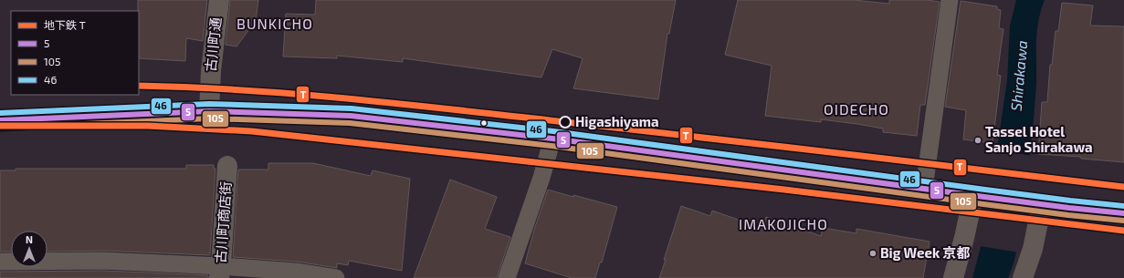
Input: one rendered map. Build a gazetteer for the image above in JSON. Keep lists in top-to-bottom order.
{
  "streets": {
    "street": ["古川町通", "古川町商店街"]
  },
  "districts": ["BUNKICHO", "OIDECHO", "IMAKOJICHO"],
  "water": ["Shirakawa"],
  "places": ["Higashiyama", "Tassel Hotel Sanjo Shirakawa", "Big Week 京都"],
  "lines": [
    "metro line T",
    "transit line 46",
    "transit line 5",
    "transit line 105"
  ],
  "legend": [
    "地下鉄 T",
    "5",
    "105",
    "46"
  ],
  "north": "top"
}
